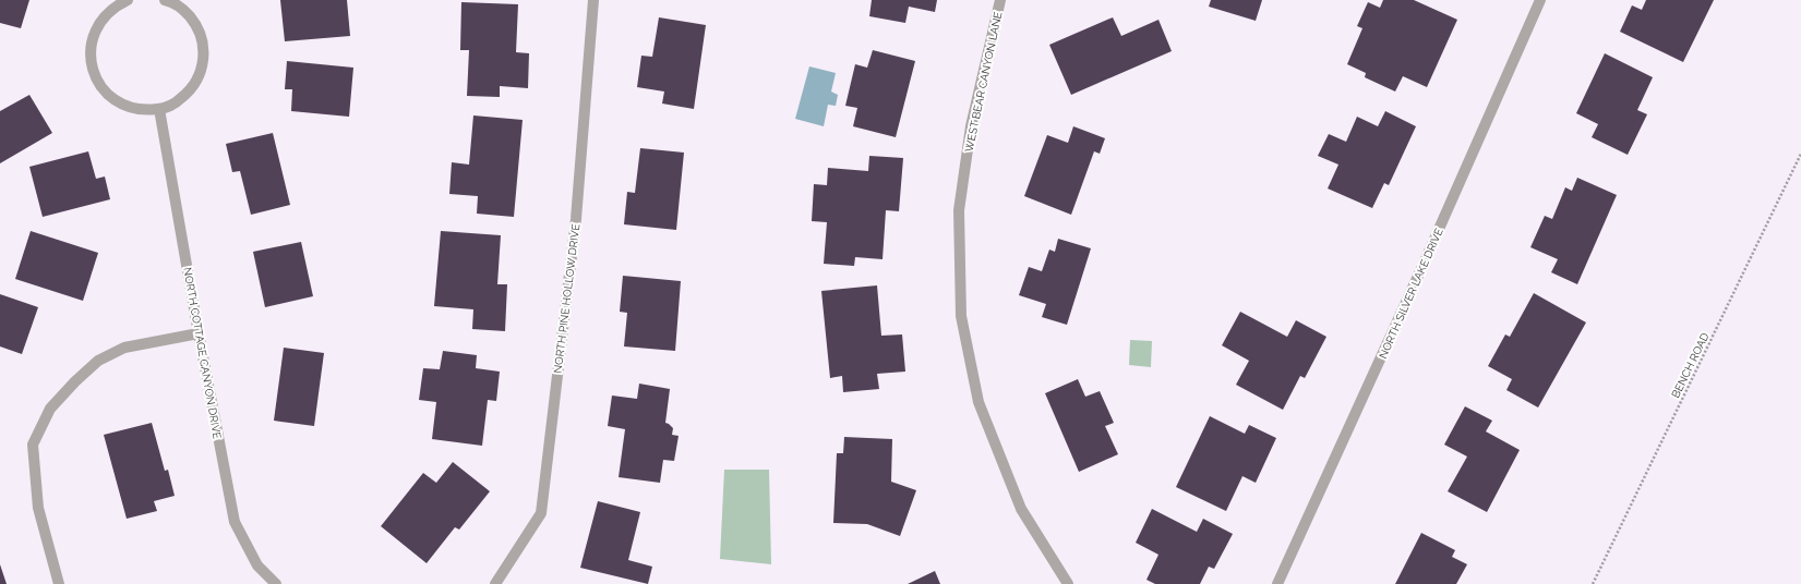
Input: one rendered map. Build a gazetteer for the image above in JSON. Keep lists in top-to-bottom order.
{
  "streets": {
    "street": [
      "WEST BEAR CANYON LANE",
      "NORTH SILVER LAKE DRIVE",
      "NORTH PINE HOLLOW DRIVE",
      "NORTH COTTAGE CANYON DRIVE"
    ],
    "path": ["BENCH ROAD"]
  }
}
